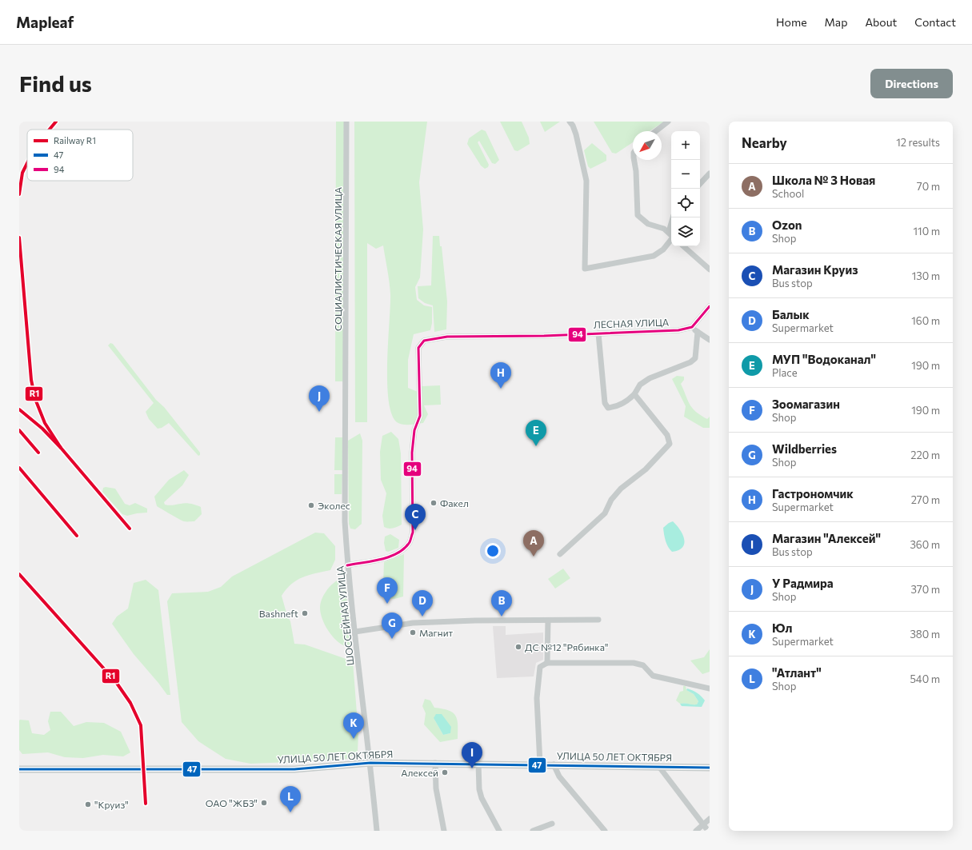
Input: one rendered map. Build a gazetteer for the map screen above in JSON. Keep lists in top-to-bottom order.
{
  "streets": {
    "main road": ["УЛИЦА 50 ЛЕТ ОКТЯБРЯ"],
    "street": ["СОЦИАЛИСТИЧЕСКАЯ УЛИЦА", "ЛЕСНАЯ УЛИЦА", "ШОССЕЙНАЯ УЛИЦА"]
  },
  "crossings": [
    ["СОЦИАЛИСТИЧЕСКАЯ УЛИЦА", "ШОССЕЙНАЯ УЛИЦА"],
    ["ЛЕСНАЯ УЛИЦА", "ШОССЕЙНАЯ УЛИЦА"],
    ["ШОССЕЙНАЯ УЛИЦА", "УЛИЦА 50 ЛЕТ ОКТЯБРЯ"]
  ],
  "places": [
    "Факел",
    "Эколес",
    "Bashneft",
    "Магнит",
    "ДС №12 \"Рябинка\"",
    "Алексей",
    "ОАО \"ЖБЗ\"",
    "\"Круиз\""
  ],
  "lines": ["rail line R1", "transit line 94", "transit line 47"],
  "legend": ["Railway R1", "47", "94"],
  "north": "bottom left",
  "page": {
    "header": "Mapleaf",
    "nav": [
      "Home",
      "Map",
      "About",
      "Contact"
    ],
    "buttons": "Directions",
    "title": "Find us",
    "heading": ["Nearby", "12 results"],
    "map_buttons": ["+", "−"],
    "list": [
      {
        "mark": "A",
        "name": "Школа № 3 Новая",
        "note": "School",
        "value": "70 m"
      },
      {
        "mark": "B",
        "name": "Ozon",
        "note": "Shop",
        "value": "110 m"
      },
      {
        "mark": "C",
        "name": "Магазин Круиз",
        "note": "Bus stop",
        "value": "130 m"
      },
      {
        "mark": "D",
        "name": "Балык",
        "note": "Supermarket",
        "value": "160 m"
      },
      {
        "mark": "E",
        "name": "МУП \"Водоканал\"",
        "note": "Place",
        "value": "190 m"
      },
      {
        "mark": "F",
        "name": "Зоомагазин",
        "note": "Shop",
        "value": "190 m"
      },
      {
        "mark": "G",
        "name": "Wildberries",
        "note": "Shop",
        "value": "220 m"
      },
      {
        "mark": "H",
        "name": "Гастрономчик",
        "note": "Supermarket",
        "value": "270 m"
      },
      {
        "mark": "I",
        "name": "Магазин \"Алексей\"",
        "note": "Bus stop",
        "value": "360 m"
      },
      {
        "mark": "J",
        "name": "У Радмира",
        "note": "Shop",
        "value": "370 m"
      },
      {
        "mark": "K",
        "name": "Юл",
        "note": "Supermarket",
        "value": "380 m"
      },
      {
        "mark": "L",
        "name": "\"Атлант\"",
        "note": "Shop",
        "value": "540 m"
      }
    ],
    "pins": [
      "H",
      "J",
      "E",
      "C",
      "A",
      "F",
      "B",
      "D",
      "G",
      "K",
      "I",
      "L"
    ]
  }
}
